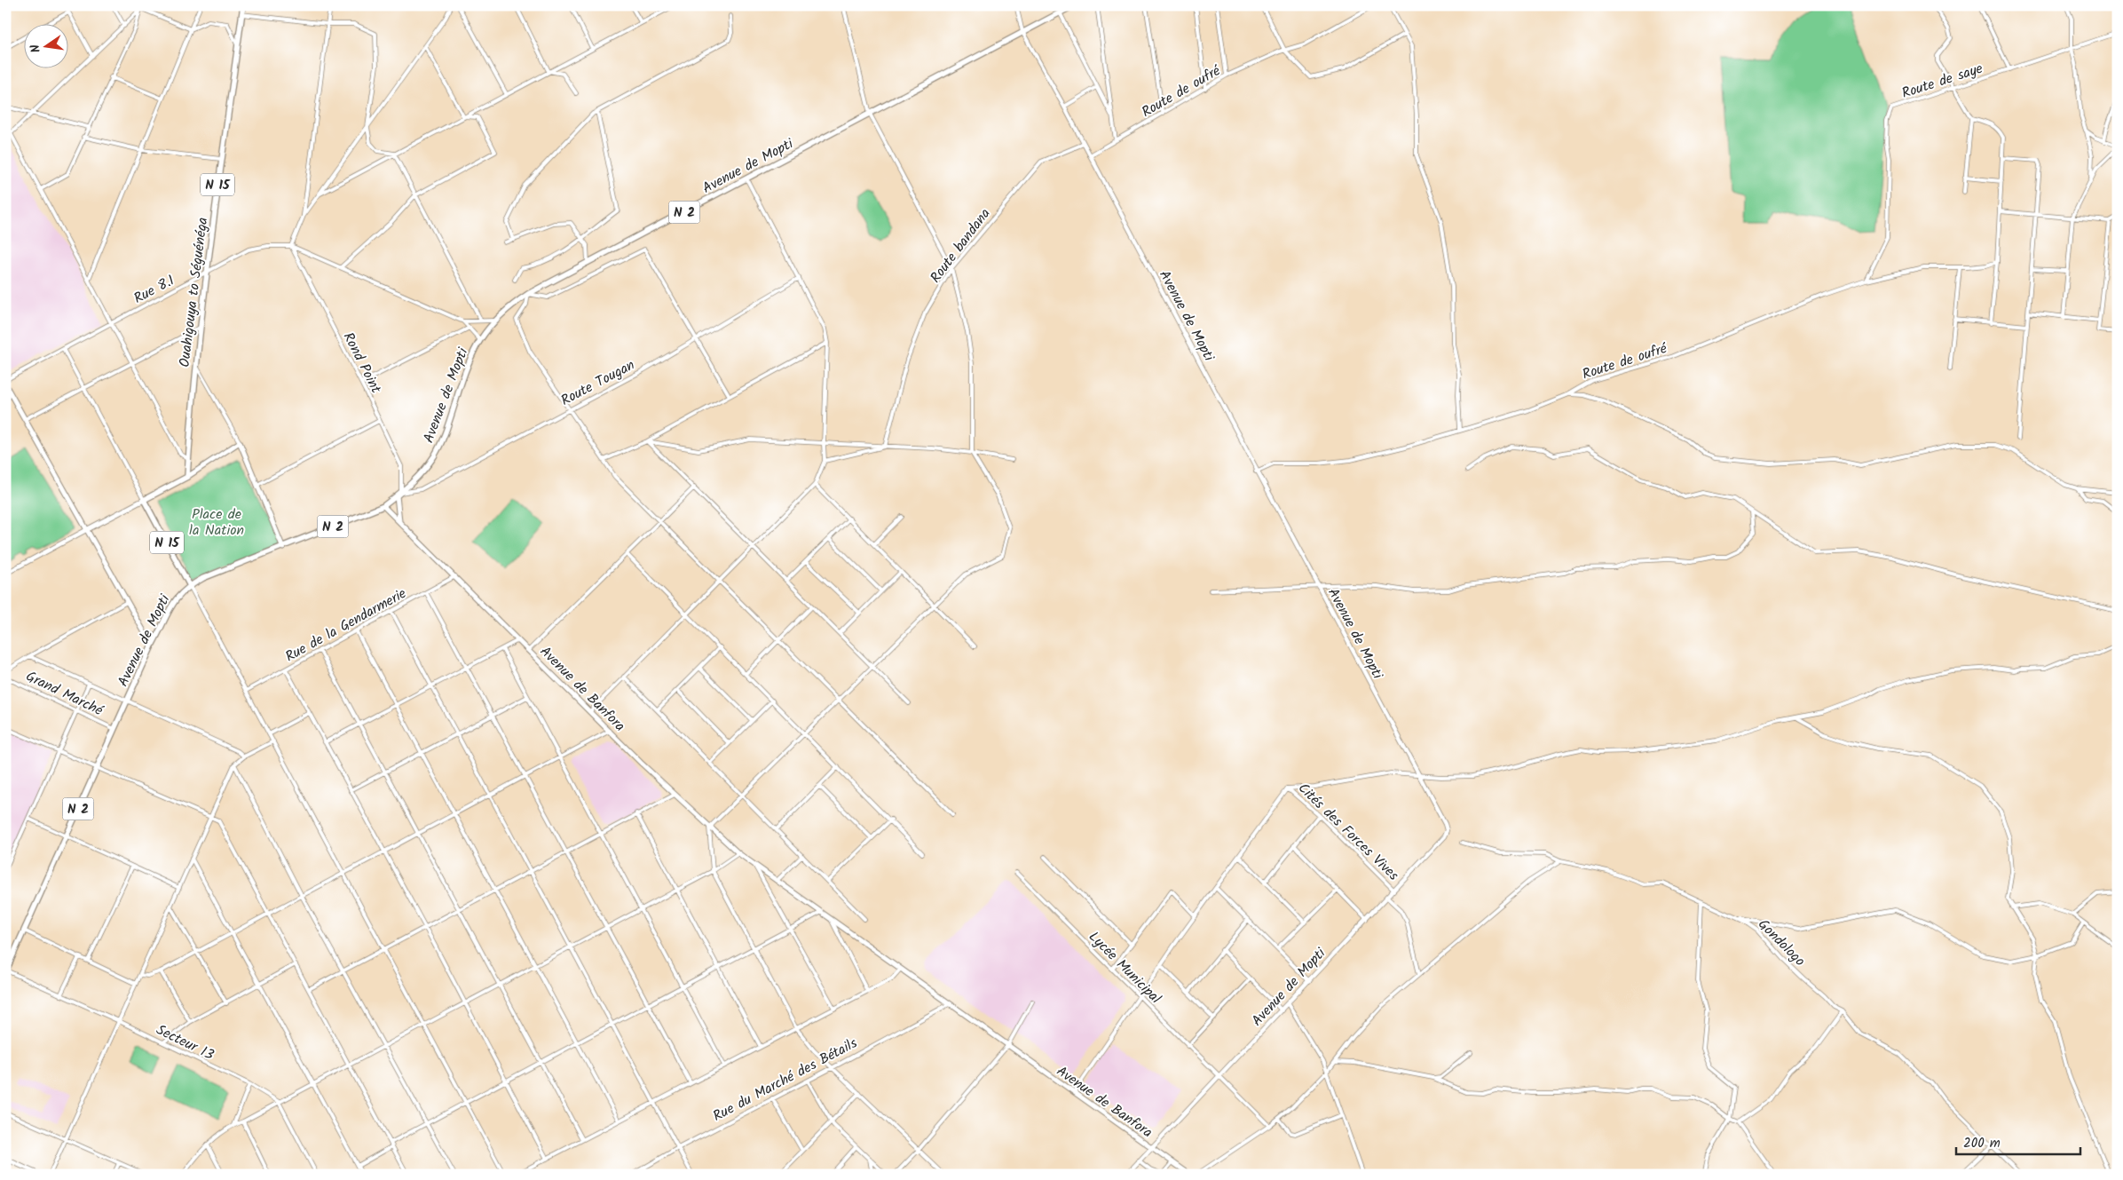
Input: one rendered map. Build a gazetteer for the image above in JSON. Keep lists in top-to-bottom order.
{
  "streets": {
    "main road": [
      "Avenue de Mopti",
      "N 15",
      "N 2",
      "Ouahigouya to Séguénéga",
      "Avenue de Banfora"
    ],
    "street": [
      "Route de saye",
      "Route de oufré",
      "Route bandana",
      "Rue 8.1",
      "Rond Point",
      "Route Tougan",
      "Rue de la Gendarmerie",
      "Grand Marché",
      "Cités des Forces Vives",
      "Gondologo",
      "Lycée Municipal",
      "Secteur 13",
      "Rue du Marché des Bétails"
    ]
  },
  "crossings": [
    ["Route de saye", "Route de oufré"],
    ["Route de oufré", "Avenue de Mopti"],
    ["Avenue de Mopti", "N 15"],
    ["Avenue de Mopti", "Route bandana"],
    ["Avenue de Mopti", "Rue 8.1"],
    ["Avenue de Mopti", "Rond Point"],
    ["Avenue de Mopti", "Route Tougan"],
    ["Avenue de Mopti", "Avenue de Banfora"],
    ["Avenue de Mopti", "Grand Marché"],
    ["Avenue de Mopti", "Cités des Forces Vives"],
    ["Avenue de Mopti", "Lycée Municipal"],
    ["Avenue de Mopti", "Secteur 13"],
    ["Rue 8.1", "Ouahigouya to Séguénéga"],
    ["Rue 8.1", "Rond Point"],
    ["Rond Point", "Route Tougan"],
    ["Rue de la Gendarmerie", "Avenue de Banfora"],
    ["Avenue de Banfora", "Rue du Marché des Bétails"]
  ],
  "parks": ["Place de la Nation"],
  "scale_bar": "200 m",
  "north": "left"
}
